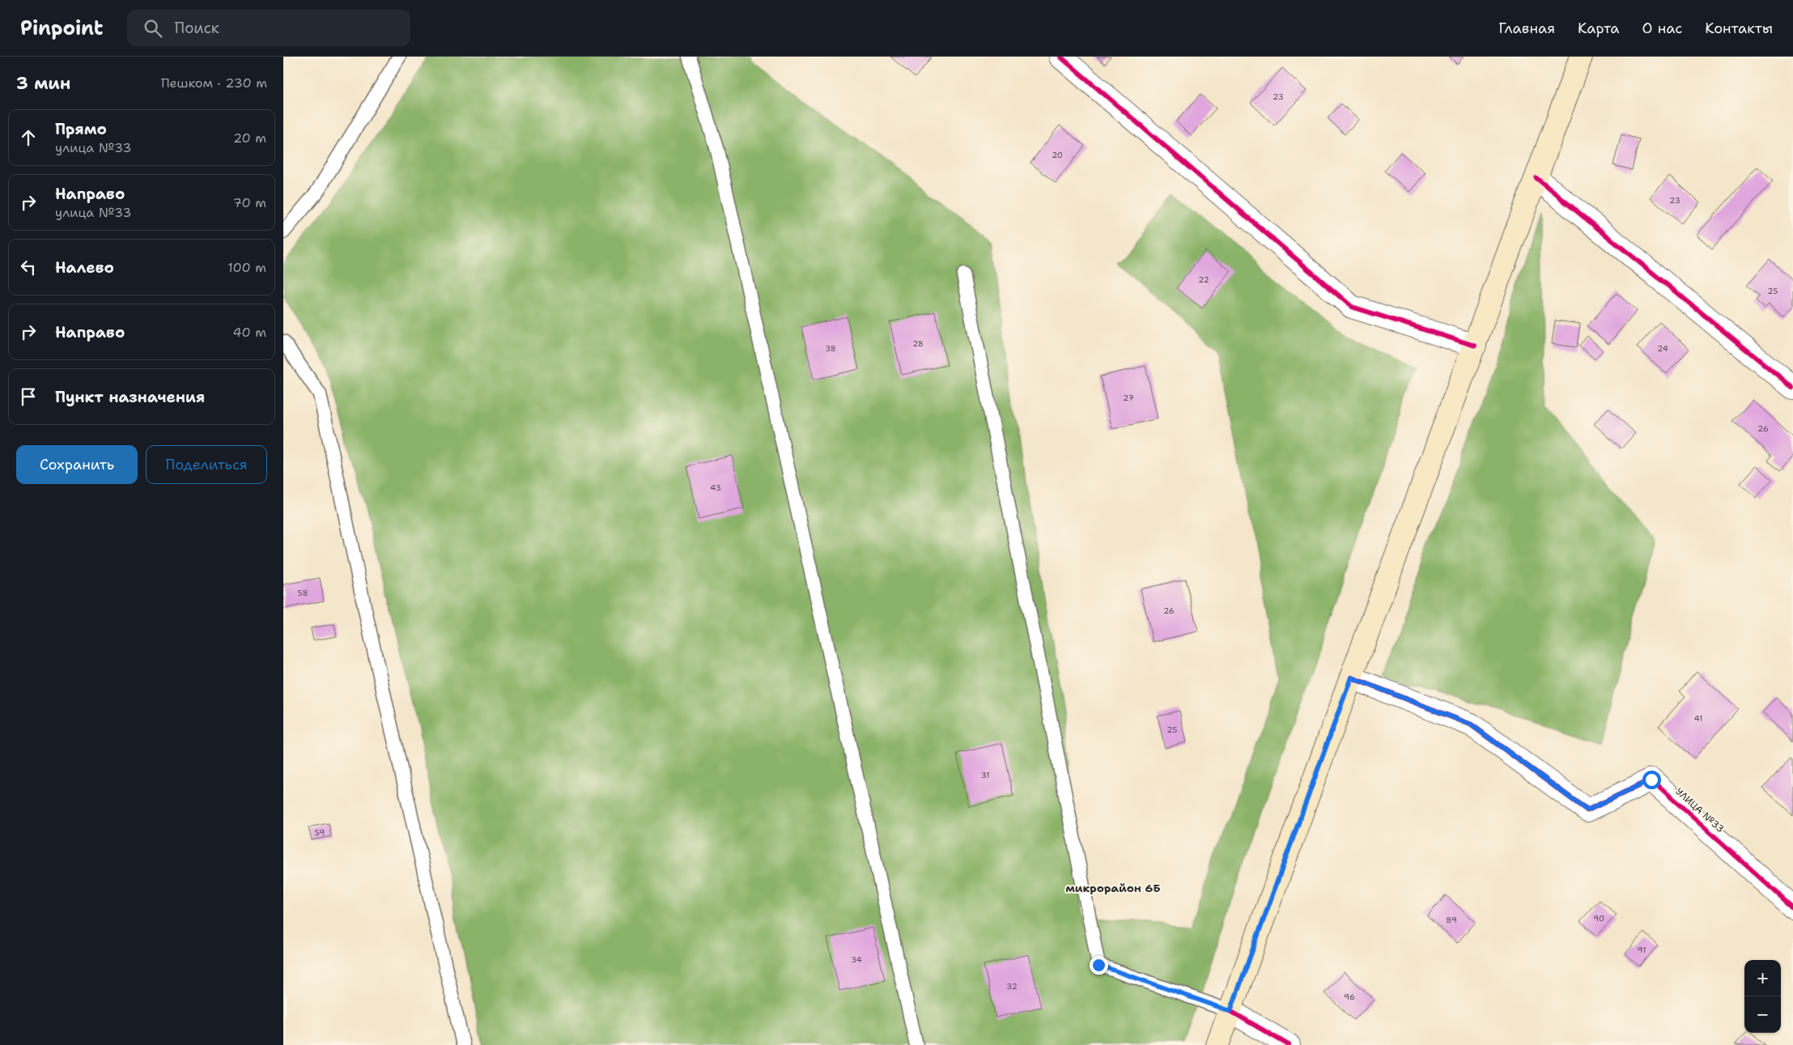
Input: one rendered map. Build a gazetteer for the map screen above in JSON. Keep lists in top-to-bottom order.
{
  "streets": {
    "street": ["УЛИЦА №33"]
  },
  "districts": ["микрорайон 6Б"],
  "house_numbers": [
    "23",
    "20",
    "23",
    "22",
    "25",
    "28",
    "38",
    "24",
    "27",
    "26",
    "43",
    "58",
    "26",
    "41",
    "25",
    "31",
    "59",
    "90",
    "89",
    "91",
    "34",
    "32",
    "96"
  ],
  "page": {
    "header": "Pinpoint",
    "search": "Поиск",
    "nav": [
      "Главная",
      "Карта",
      "О нас",
      "Контакты"
    ],
    "heading": ["3 мин", "Пешком · 230 m"],
    "list": [
      ["Прямо", "улица №33", "20 m"],
      ["Направо", "улица №33", "70 m"],
      ["Налево", "100 m"],
      ["Направо", "40 m"],
      "Пункт назначения"
    ],
    "buttons": ["Сохранить", "Поделиться"],
    "map_buttons": ["+", "−"]
  }
}
